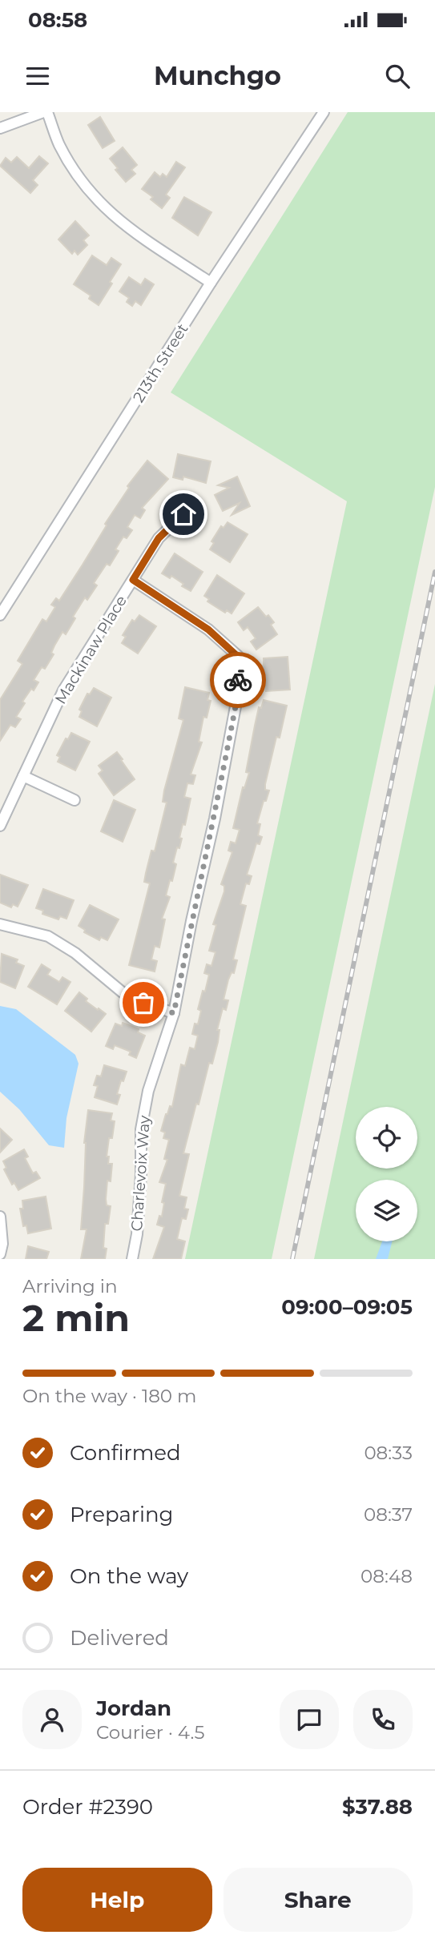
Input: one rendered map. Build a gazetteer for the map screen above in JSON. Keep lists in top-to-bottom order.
{
  "streets": {
    "street": ["213th Street", "Mackinaw Place", "Charlevoix Way"]
  },
  "crossings": [
    ["Mackinaw Place", "Charlevoix Way"]
  ],
  "page": {
    "status": "08:58",
    "header": "Munchgo",
    "heading": ["2 min", "Arriving in", "09:00–09:05"],
    "panel": [
      "Jordan",
      "Courier · 4.5",
      "Order #2390",
      "$37.88"
    ],
    "bar": "On the way · 180 m",
    "list": [
      ["Confirmed", "08:33"],
      ["Preparing", "08:37"],
      ["On the way", "08:48"],
      "Delivered"
    ],
    "buttons": ["Help", "Share"]
  }
}
